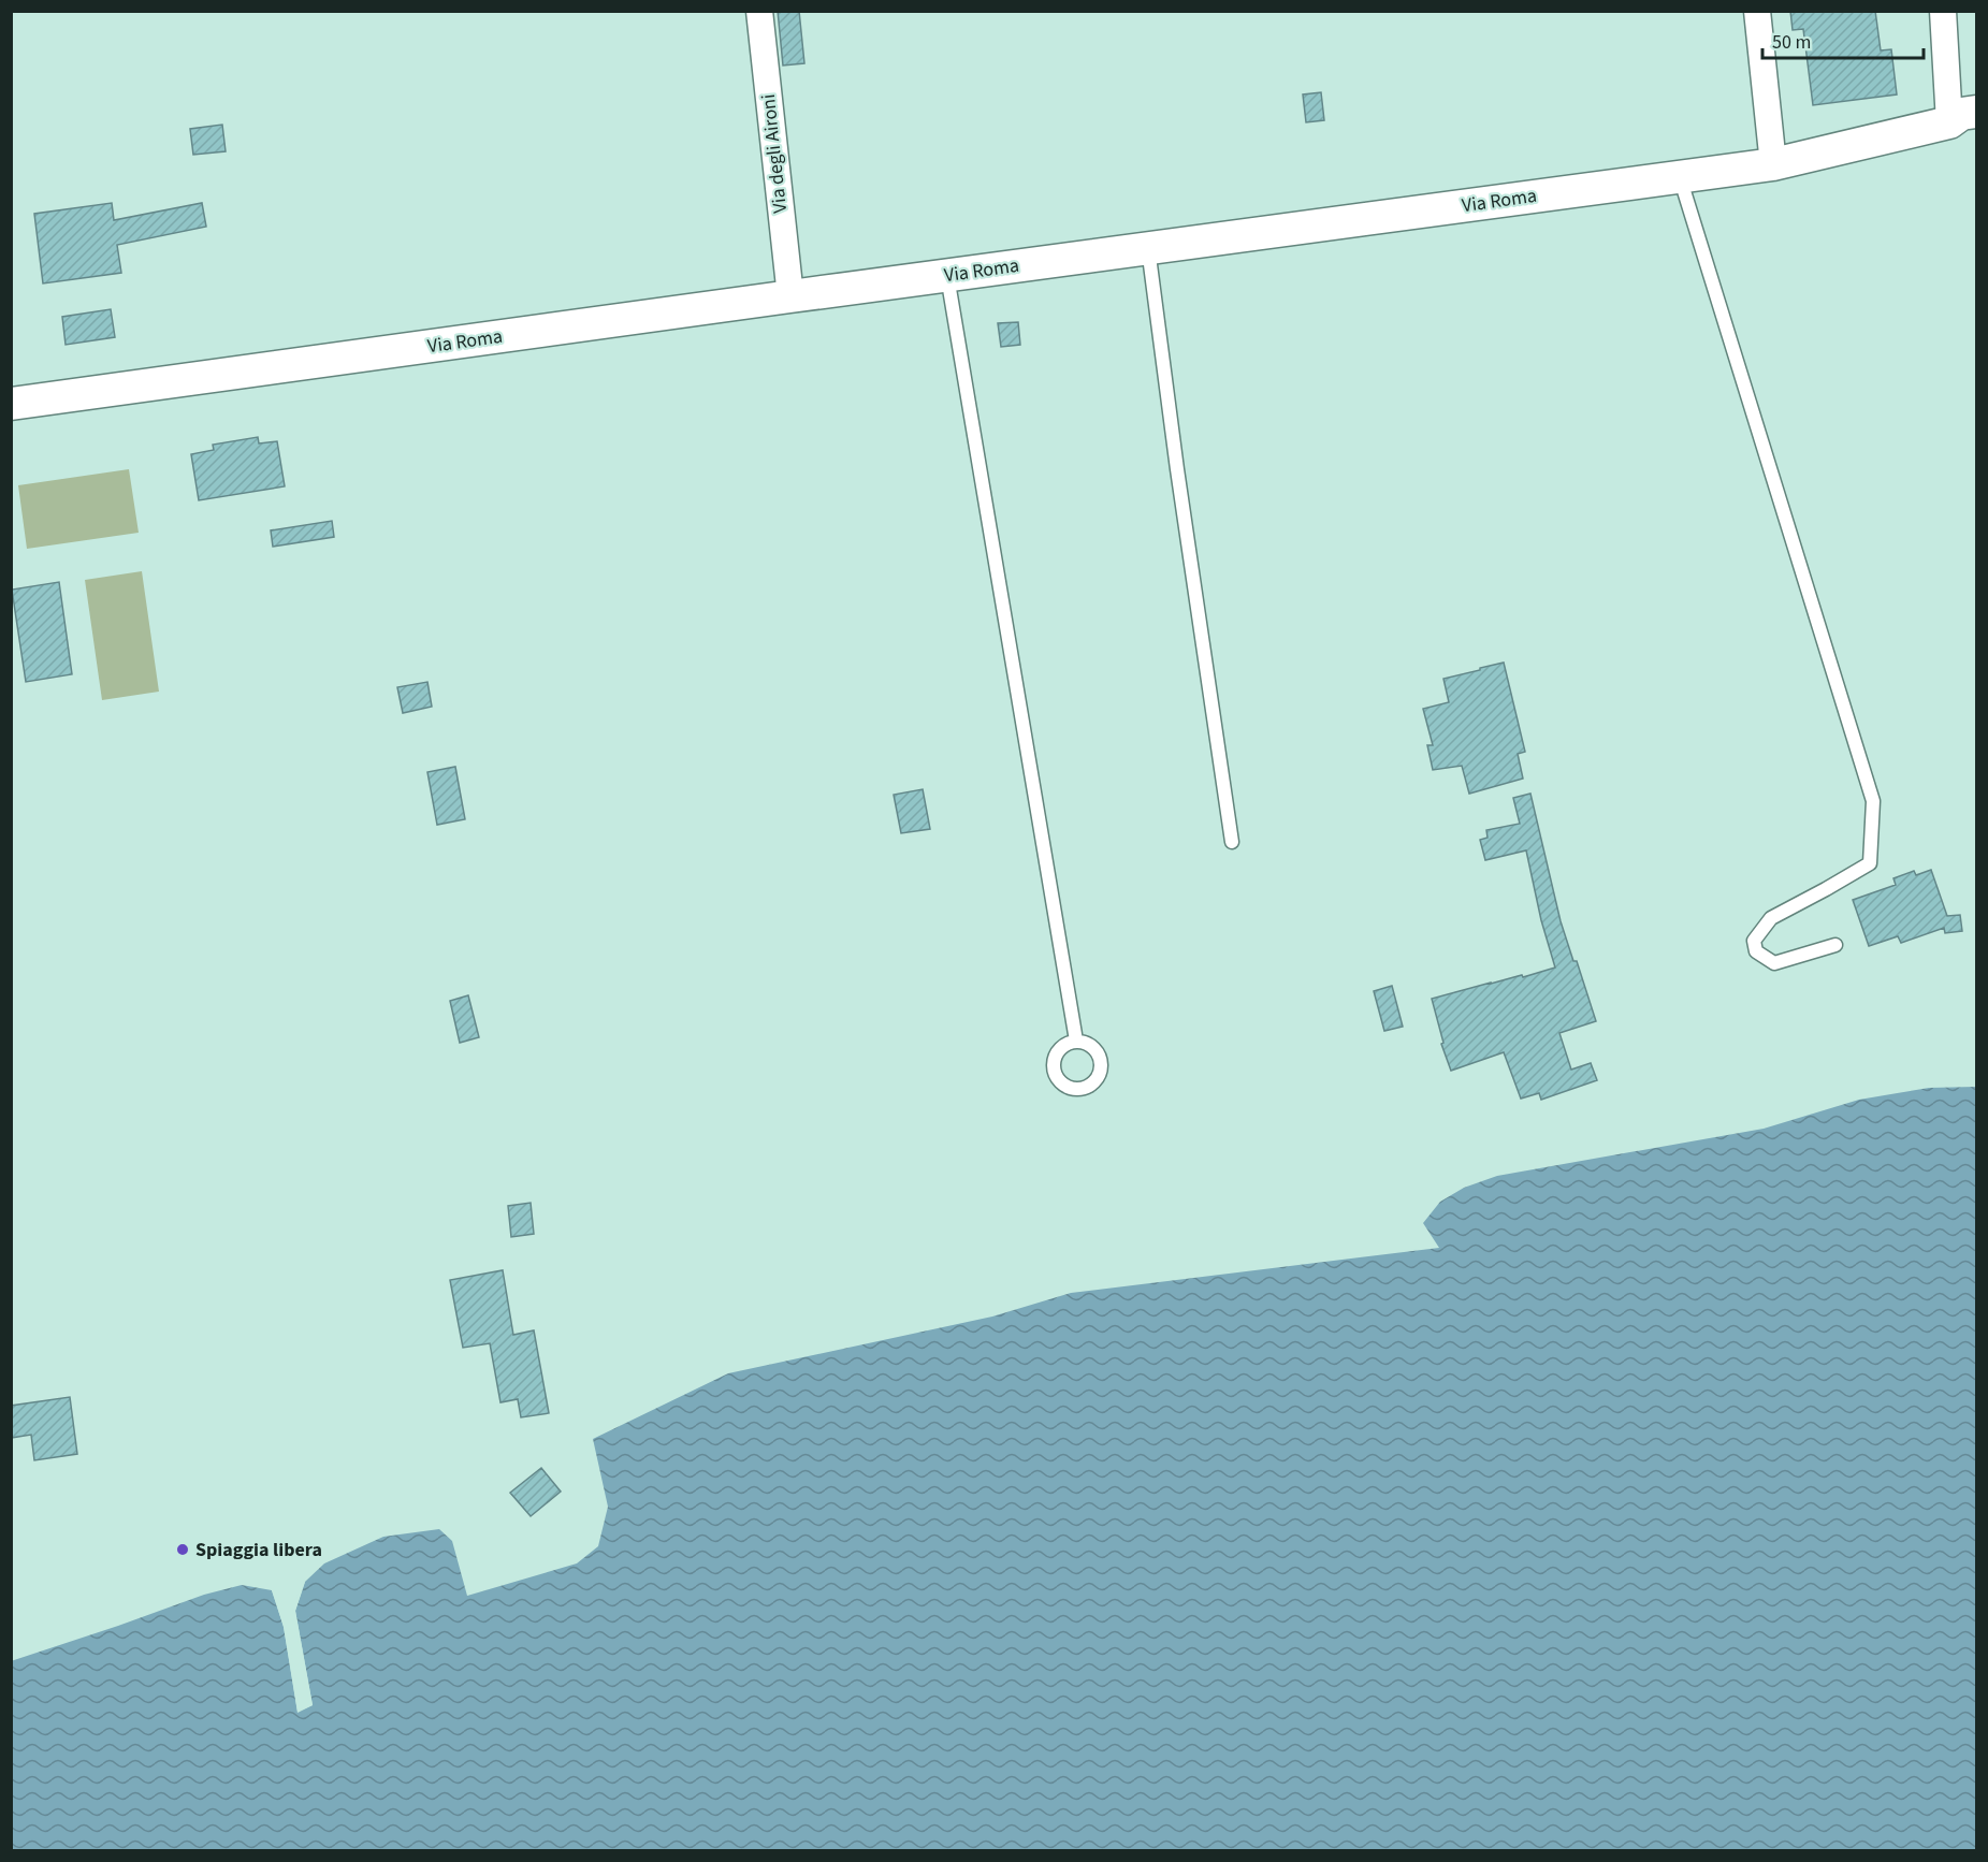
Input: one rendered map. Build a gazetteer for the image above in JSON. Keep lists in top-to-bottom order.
{
  "streets": {
    "street": ["Via degli Aironi", "Via Roma"]
  },
  "crossings": [
    ["Via degli Aironi", "Via Roma"]
  ],
  "places": ["Spiaggia libera"],
  "scale_bar": "50 m"
}
